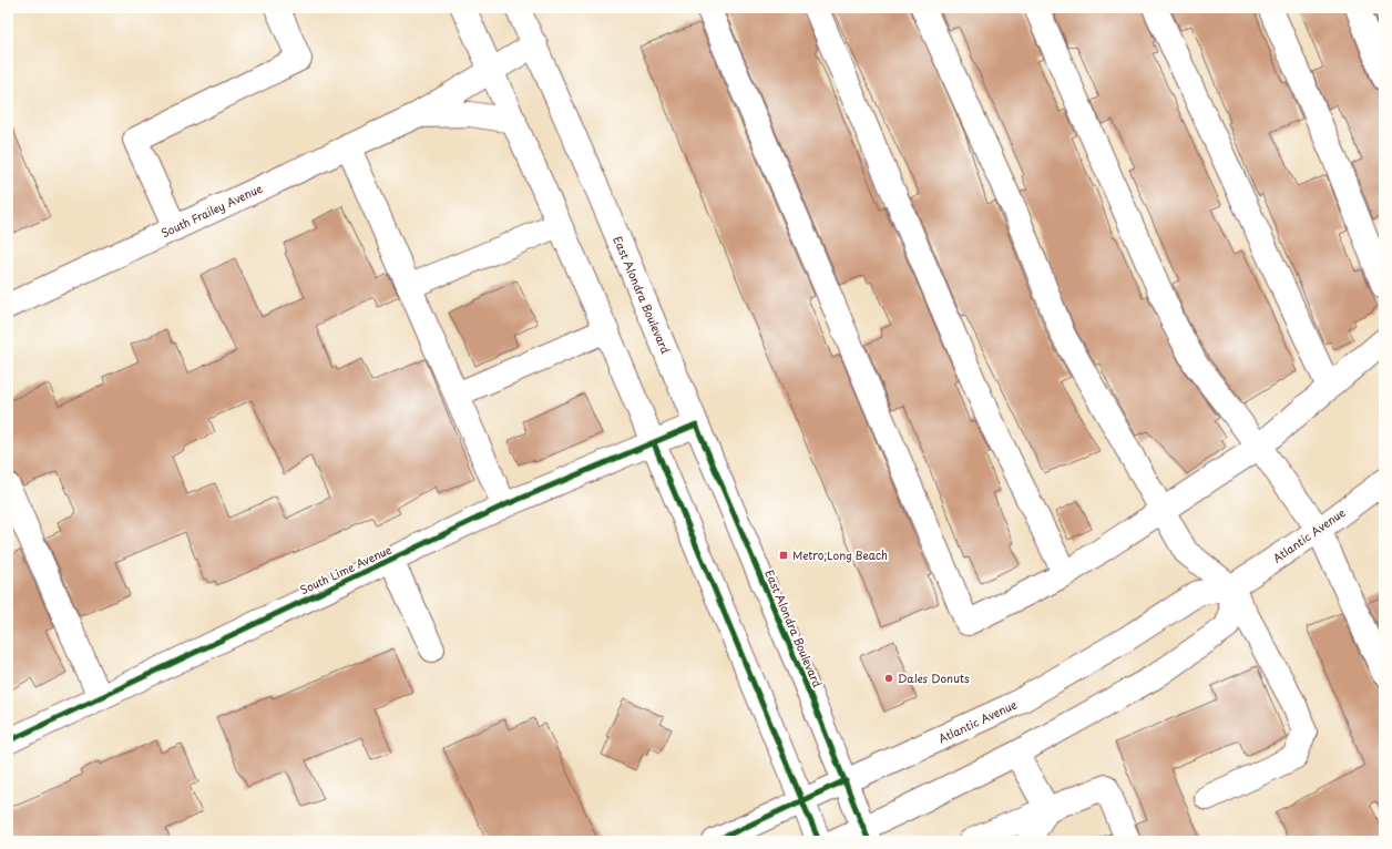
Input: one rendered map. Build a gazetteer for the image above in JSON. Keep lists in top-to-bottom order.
{
  "streets": {
    "main road": [
      "South Frailey Avenue",
      "East Alondra Boulevard",
      "Atlantic Avenue",
      "South Lime Avenue"
    ]
  },
  "crossings": [
    ["South Frailey Avenue", "East Alondra Boulevard"],
    ["East Alondra Boulevard", "Atlantic Avenue"],
    ["East Alondra Boulevard", "South Lime Avenue"]
  ],
  "places": {
    "transit": ["Metro;Long Beach"],
    "other": ["Dales Donuts"]
  }
}
